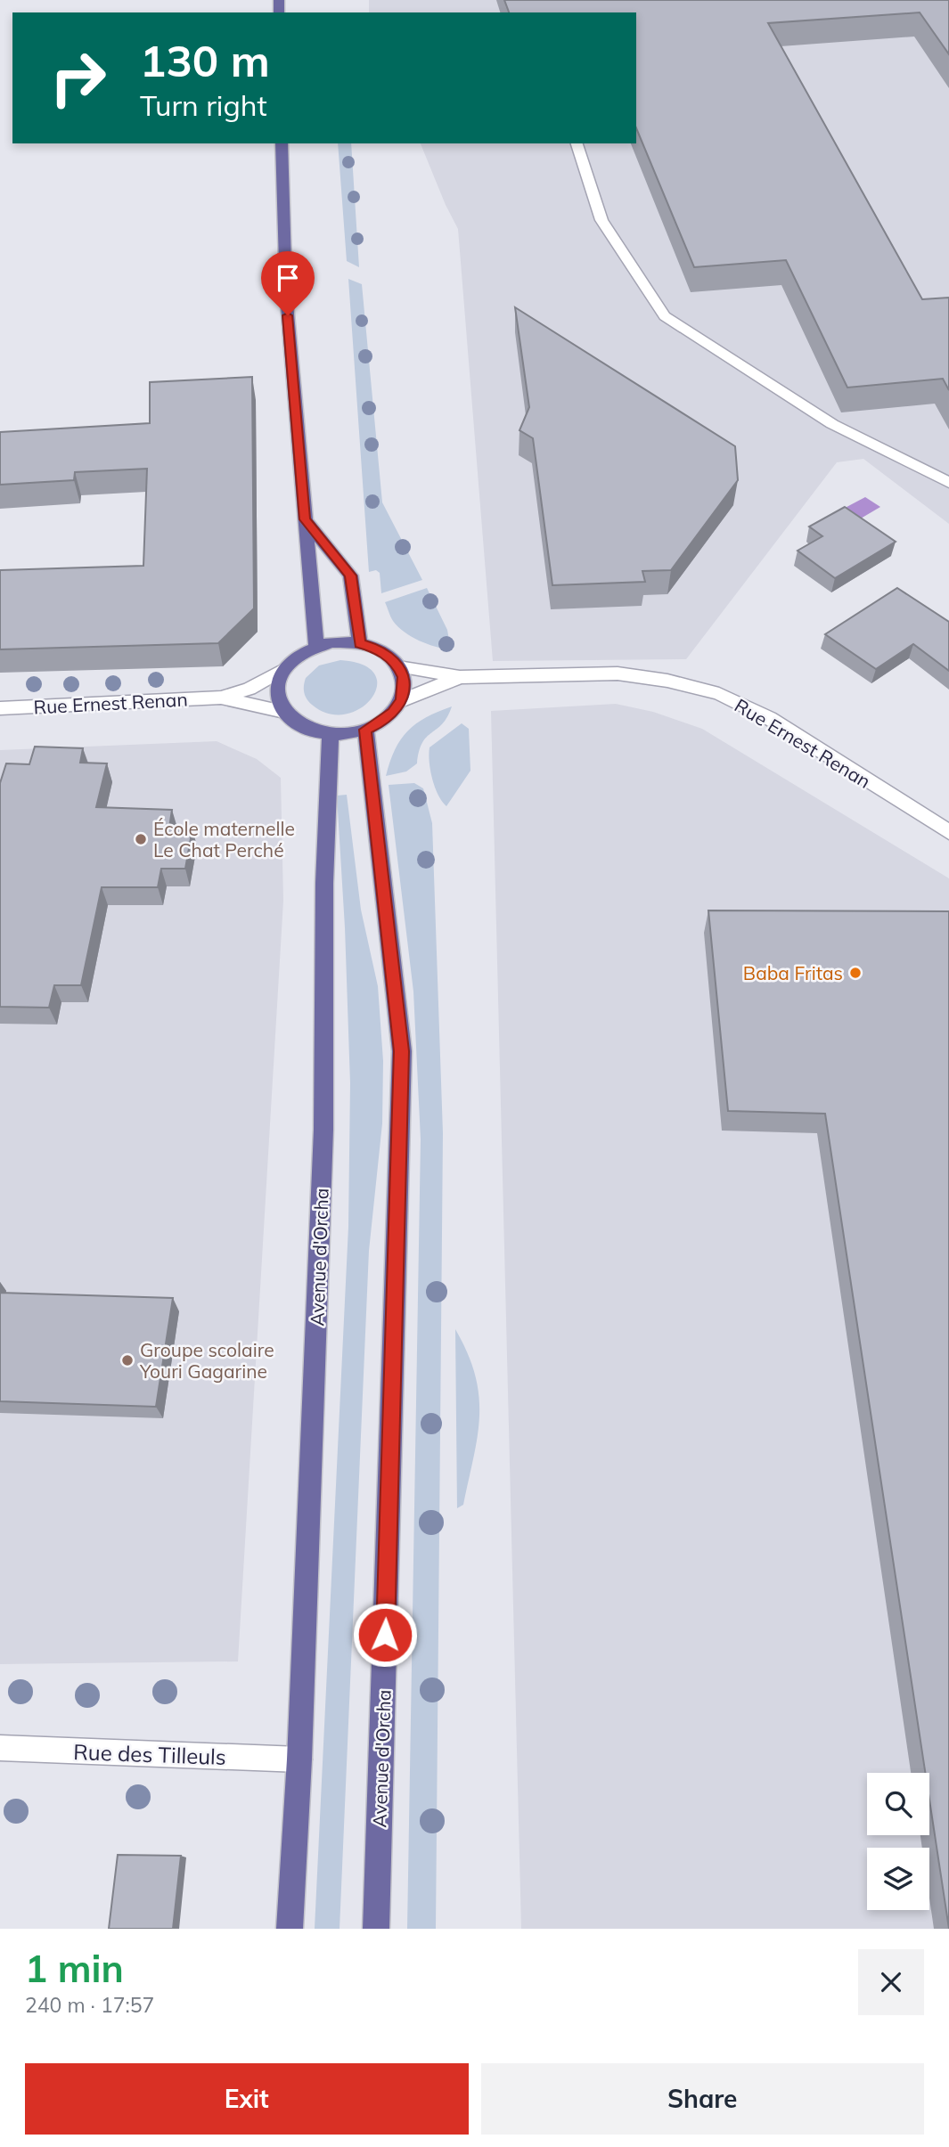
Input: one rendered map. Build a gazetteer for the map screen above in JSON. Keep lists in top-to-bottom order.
{
  "streets": {
    "main road": ["Avenue d'Orcha"],
    "street": ["Rue Ernest Renan", "Rue des Tilleuls"]
  },
  "crossings": [
    ["Rue Ernest Renan", "Avenue d'Orcha"],
    ["Avenue d'Orcha", "Rue des Tilleuls"]
  ],
  "places": ["École maternelle Le Chat Perché", "Baba Fritas", "Groupe scolaire Youri Gagarine"],
  "page": {
    "turn": ["130 m", "Turn right"],
    "heading": ["1 min", "240 m · 17:57"],
    "buttons": ["Exit", "Share"]
  }
}
